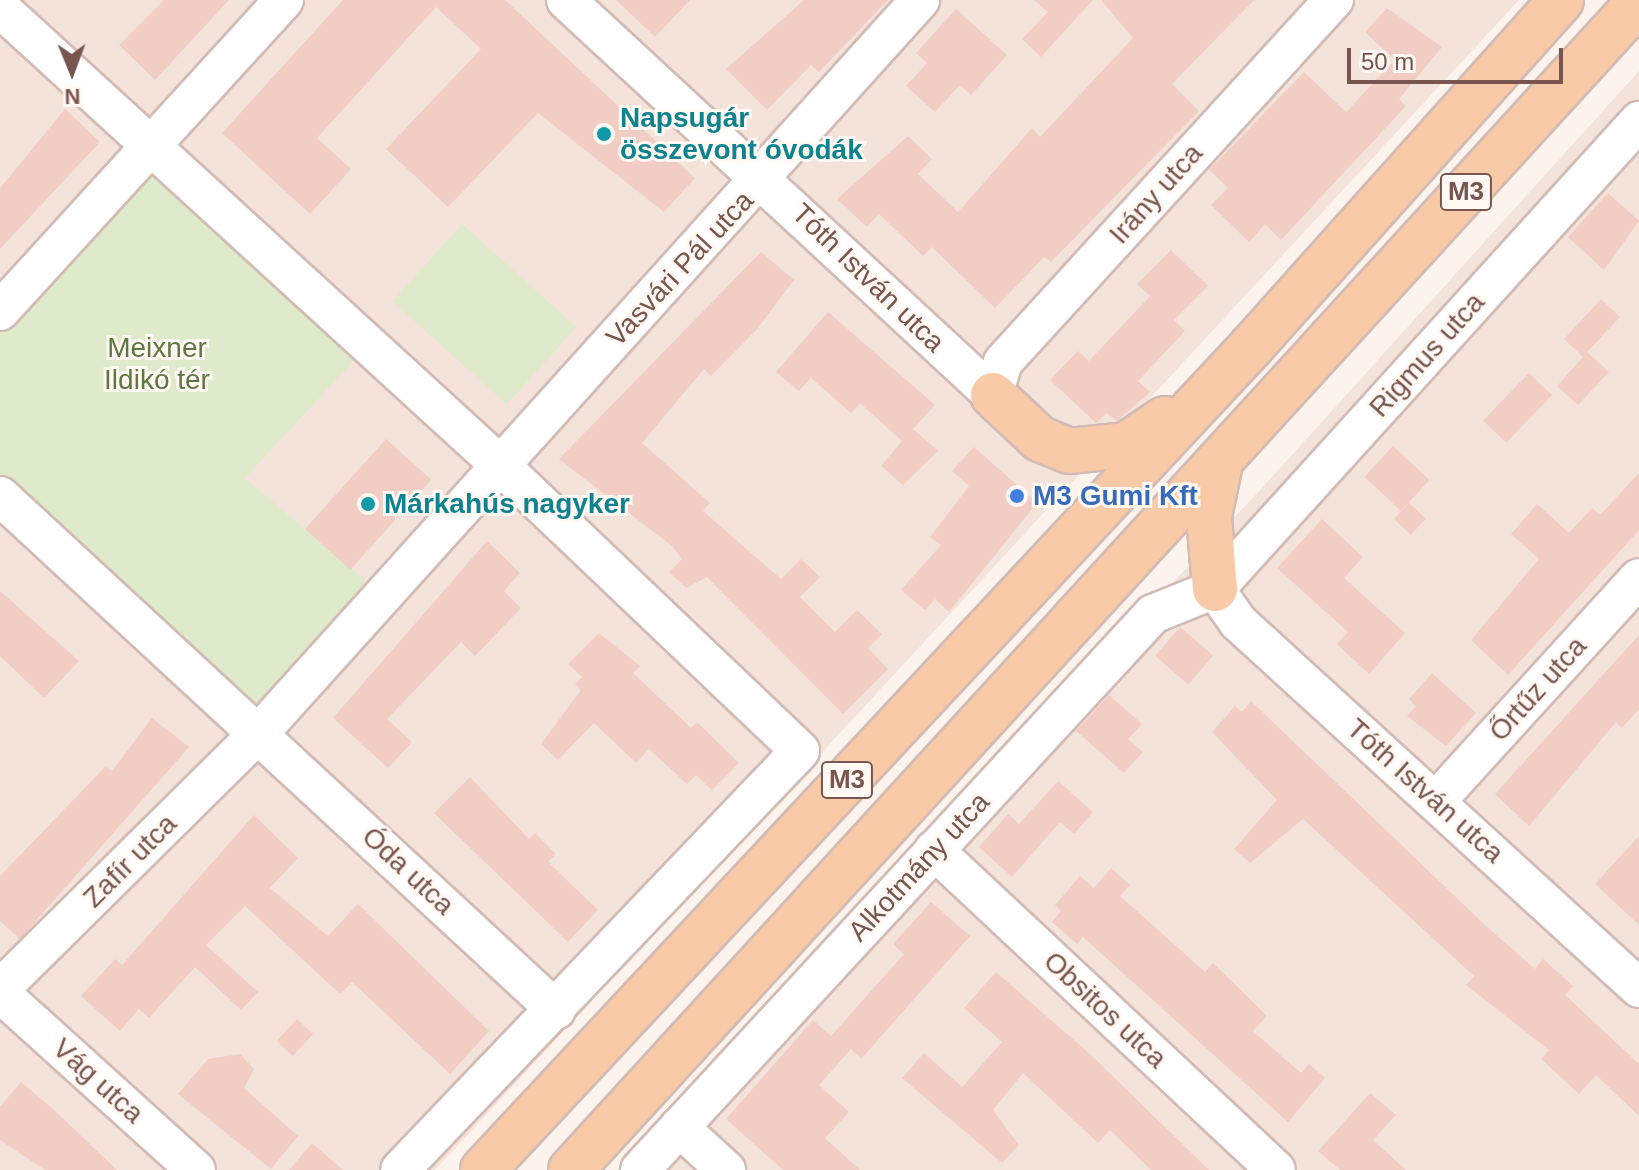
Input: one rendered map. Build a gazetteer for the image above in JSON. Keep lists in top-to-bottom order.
{
  "streets": {
    "main road": ["M3"],
    "street": [
      "Irány utca",
      "Vasvári Pál utca",
      "Tóth István utca",
      "Rigmus utca",
      "Őrtűz utca",
      "Zafír utca",
      "Alkotmány utca",
      "Óda utca",
      "Obsitos utca",
      "Vág utca"
    ]
  },
  "crossings": [
    ["Irány utca", "Tóth István utca"],
    ["Vasvári Pál utca", "Tóth István utca"],
    ["Tóth István utca", "Rigmus utca"],
    ["Tóth István utca", "Őrtűz utca"],
    ["Tóth István utca", "Alkotmány utca"],
    ["Rigmus utca", "Alkotmány utca"],
    ["Zafír utca", "Óda utca"],
    ["Zafír utca", "Vág utca"],
    ["Alkotmány utca", "Obsitos utca"]
  ],
  "parks": ["Meixner Ildikó tér"],
  "places": ["Napsugár összevont óvodák", "M3 Gumi Kft", "Márkahús nagyker"],
  "scale_bar": "50 m",
  "north": "bottom"
}
